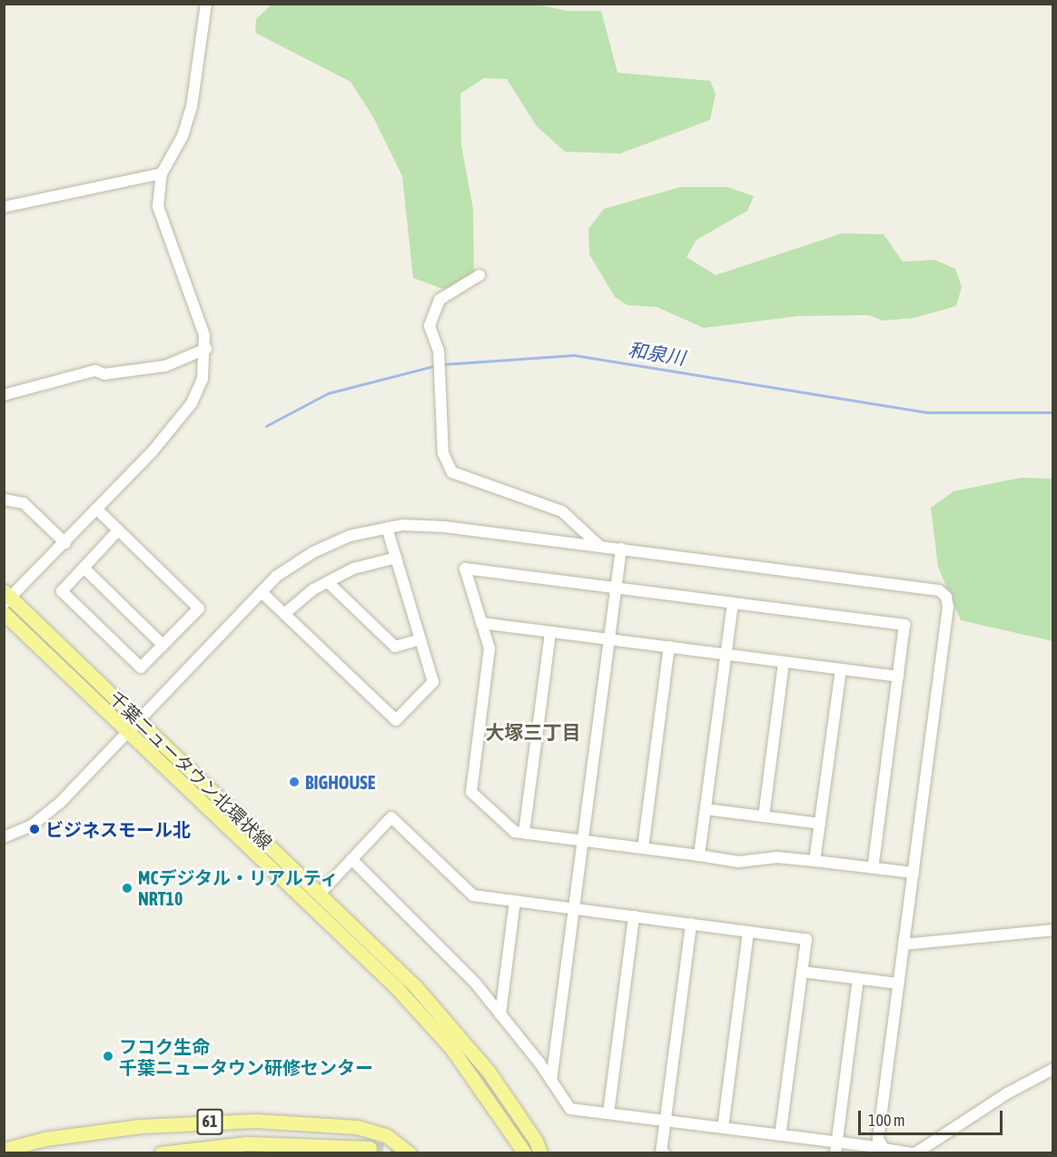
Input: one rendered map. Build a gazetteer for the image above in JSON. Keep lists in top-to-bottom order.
{
  "streets": {
    "main road": ["千葉ニュータウン北環状線", "61"]
  },
  "districts": ["大塚三丁目"],
  "water": ["和泉川"],
  "places": [
    "BIGHOUSE",
    "ビジネスモール北",
    "MCデジタル・リアルティ NRT10",
    "フコク生命 千葉ニュータウン研修センター"
  ],
  "scale_bar": "100 m"
}
